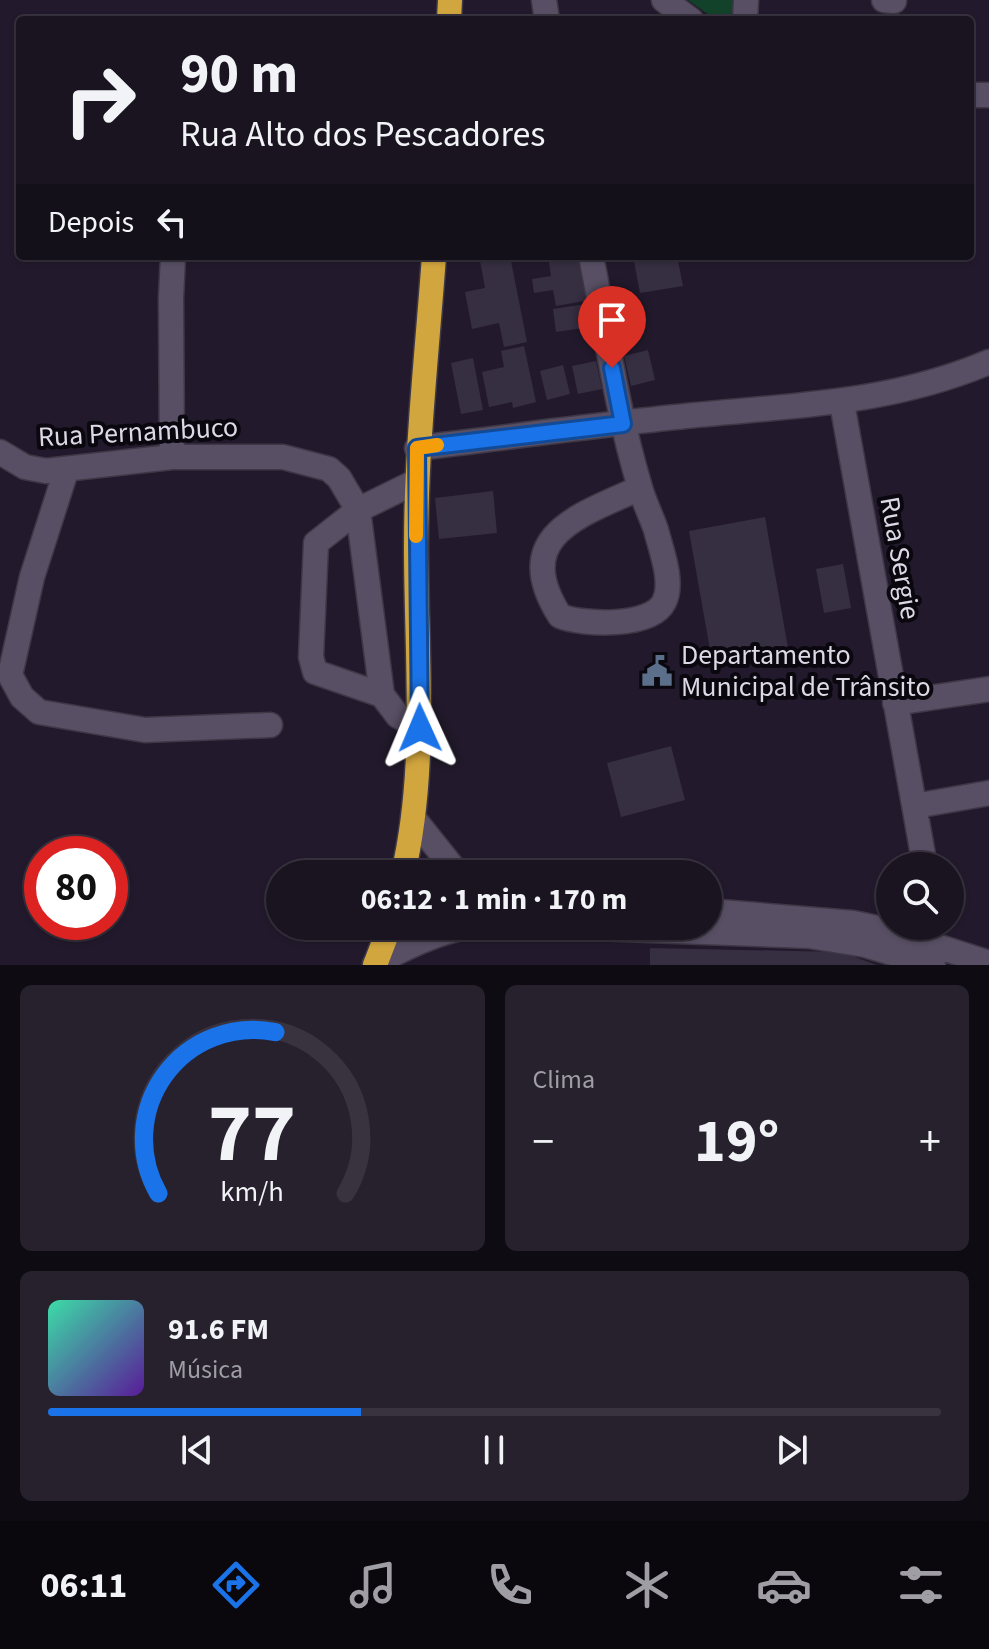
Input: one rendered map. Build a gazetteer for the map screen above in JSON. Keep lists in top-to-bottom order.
{
  "streets": {
    "street": ["Rua Pernambuco", "Rua Sergie"]
  },
  "places": {
    "public building": ["Departamento Municipal de Trânsito"]
  },
  "page": {
    "turn": ["90 m", "Rua Alto dos Pescadores"],
    "then": "Depois",
    "limit": "80",
    "trip": "06:12 · 1 min · 170 m",
    "tile": "Clima",
    "heat": ["−", "19°", "+"],
    "song": ["91.6 FM", "Música"],
    "tabs": "06:11",
    "gauge": ["77", "km/h"]
  }
}
